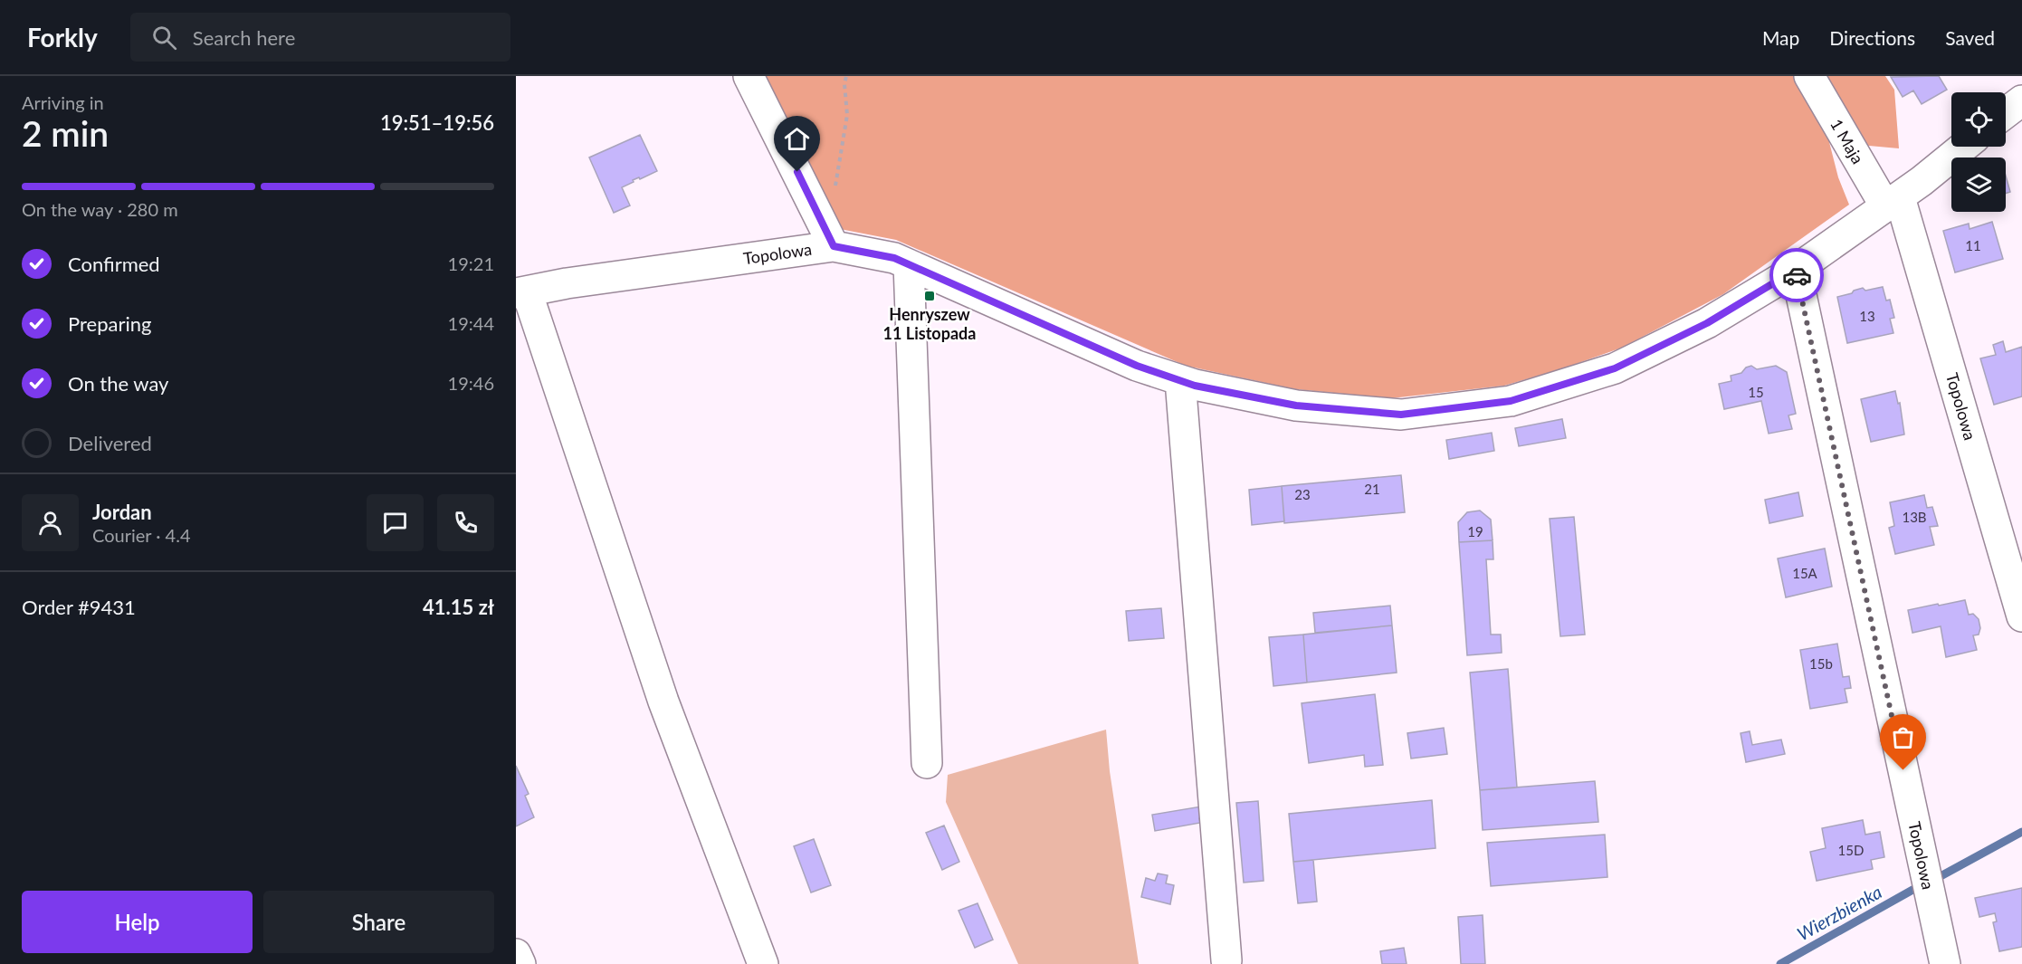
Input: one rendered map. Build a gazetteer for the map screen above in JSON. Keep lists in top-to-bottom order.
{
  "streets": {
    "street": ["1 Maja", "Topolowa"]
  },
  "crossings": [
    ["1 Maja", "Topolowa"]
  ],
  "water": ["Wierzbienka"],
  "places": {
    "transit": ["Henryszew 11 Listopada"]
  },
  "house_numbers": [
    "11",
    "13",
    "15",
    "21",
    "23",
    "13B",
    "19",
    "15A",
    "15b",
    "15D"
  ],
  "page": {
    "header": "Forkly",
    "search": "Search here",
    "nav": ["Map", "Directions", "Saved"],
    "heading": ["2 min", "Arriving in", "19:51–19:56"],
    "panel": [
      "Jordan",
      "Courier · 4.4",
      "Order #9431",
      "41.15 zł"
    ],
    "bar": "On the way · 280 m",
    "list": [
      ["Confirmed", "19:21"],
      ["Preparing", "19:44"],
      ["On the way", "19:46"],
      "Delivered"
    ],
    "buttons": ["Help", "Share"]
  }
}
